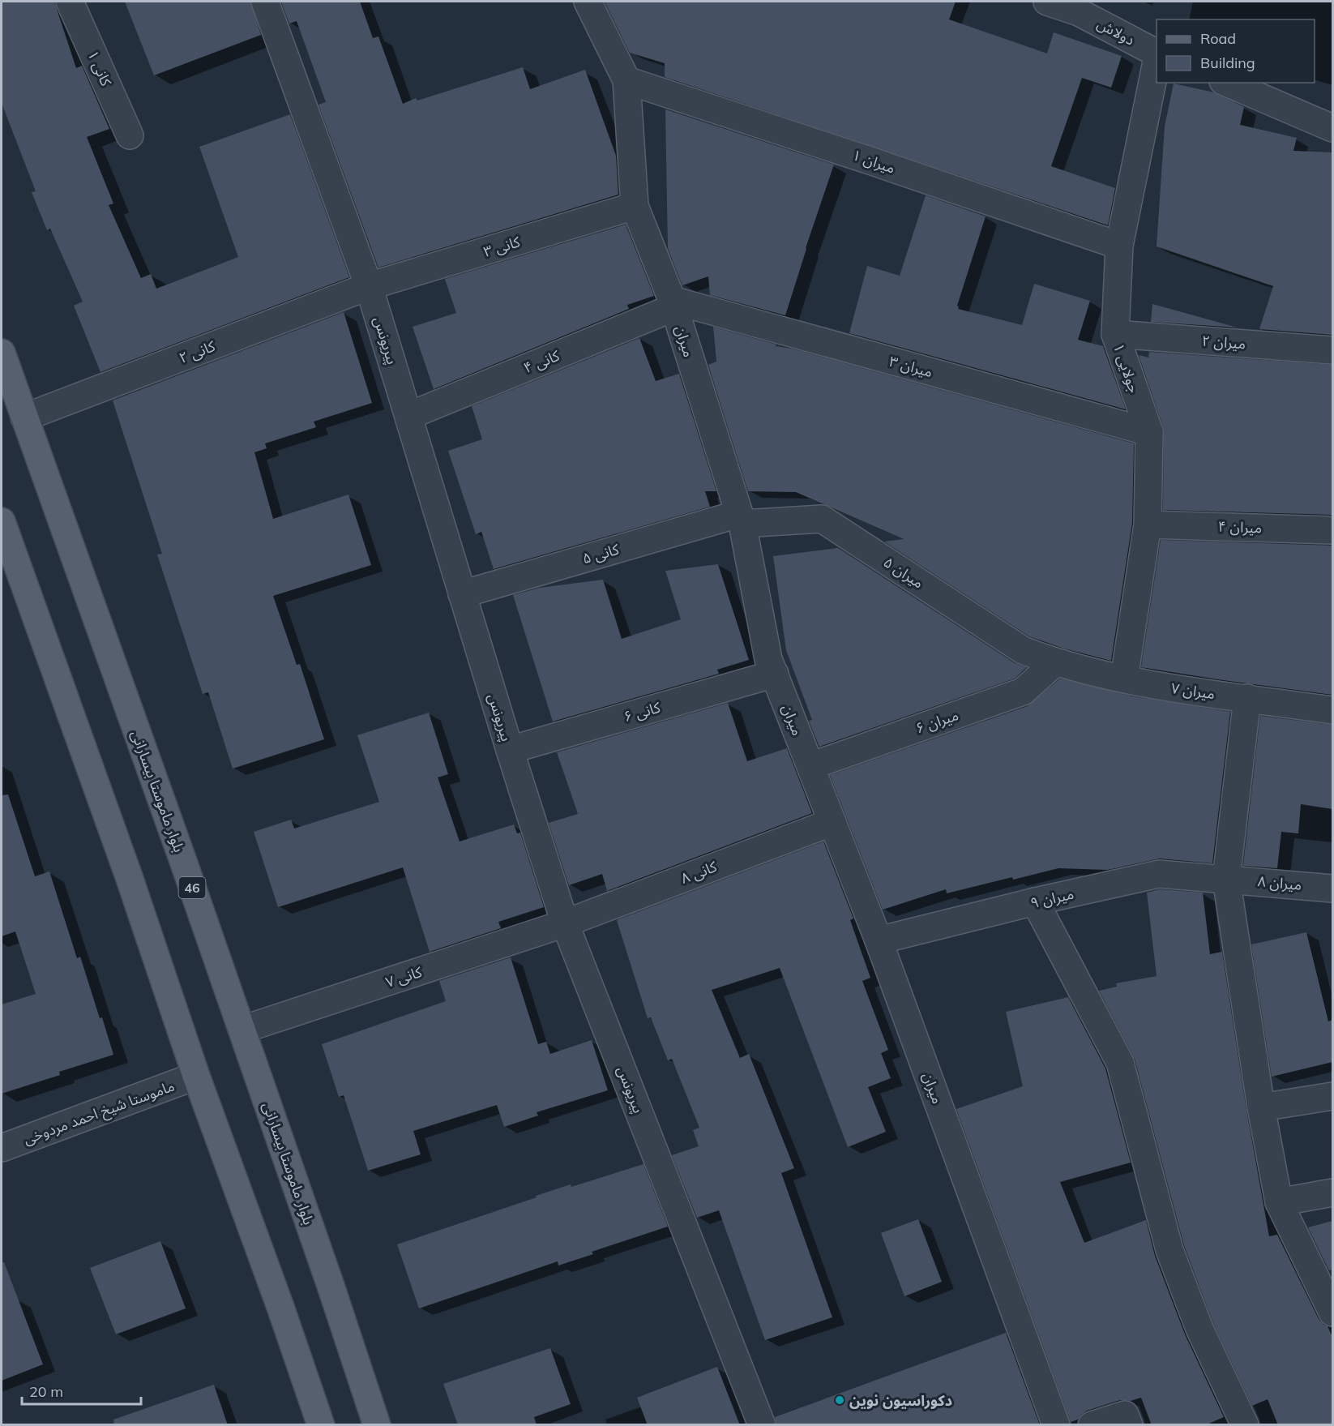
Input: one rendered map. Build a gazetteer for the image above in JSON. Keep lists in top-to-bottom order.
{
  "streets": {
    "main road": ["بلوار ماموستا بیسارانی", "46"],
    "street": [
      "دولاش",
      "کانی ۱",
      "میران ۱",
      "کانی ۳",
      "پیریونس",
      "میران",
      "میران ۲",
      "کانی ۲",
      "کانی ۴",
      "میران ۳",
      "جولایی ۱",
      "میران ۴",
      "کانی ۵",
      "میران ۵",
      "میران ۷",
      "کانی ۶",
      "میران ۶",
      "کانی ۸",
      "میران ۸",
      "میران ۹",
      "کانی ۷",
      "ماموستا شیخ احمد مردوخی"
    ]
  },
  "crossings": [
    ["میران ۱", "میران"],
    ["میران ۱", "جولایی ۱"],
    ["کانی ۳", "پیریونس"],
    ["کانی ۳", "میران"],
    ["کانی ۳", "کانی ۲"],
    ["پیریونس", "کانی ۲"],
    ["پیریونس", "کانی ۴"],
    ["پیریونس", "کانی ۵"],
    ["پیریونس", "کانی ۶"],
    ["پیریونس", "کانی ۸"],
    ["پیریونس", "کانی ۷"],
    ["میران", "کانی ۴"],
    ["میران", "میران ۳"],
    ["میران", "کانی ۵"],
    ["میران", "میران ۵"],
    ["میران", "کانی ۶"],
    ["میران", "میران ۶"],
    ["میران", "کانی ۸"],
    ["میران", "میران ۹"],
    ["میران ۲", "جولایی ۱"],
    ["کانی ۲", "بلوار ماموستا بیسارانی"],
    ["کانی ۴", "میران ۳"],
    ["میران ۳", "جولایی ۱"],
    ["جولایی ۱", "میران ۴"],
    ["جولایی ۱", "میران ۷"],
    ["کانی ۵", "میران ۵"],
    ["میران ۵", "میران ۷"],
    ["میران ۵", "میران ۶"],
    ["میران ۷", "میران ۶"],
    ["بلوار ماموستا بیسارانی", "کانی ۷"],
    ["کانی ۸", "کانی ۷"],
    ["میران ۸", "میران ۹"]
  ],
  "places": ["دکوراسیون نوین"],
  "legend": ["Road", "Building"],
  "scale_bar": "20 m"
}
